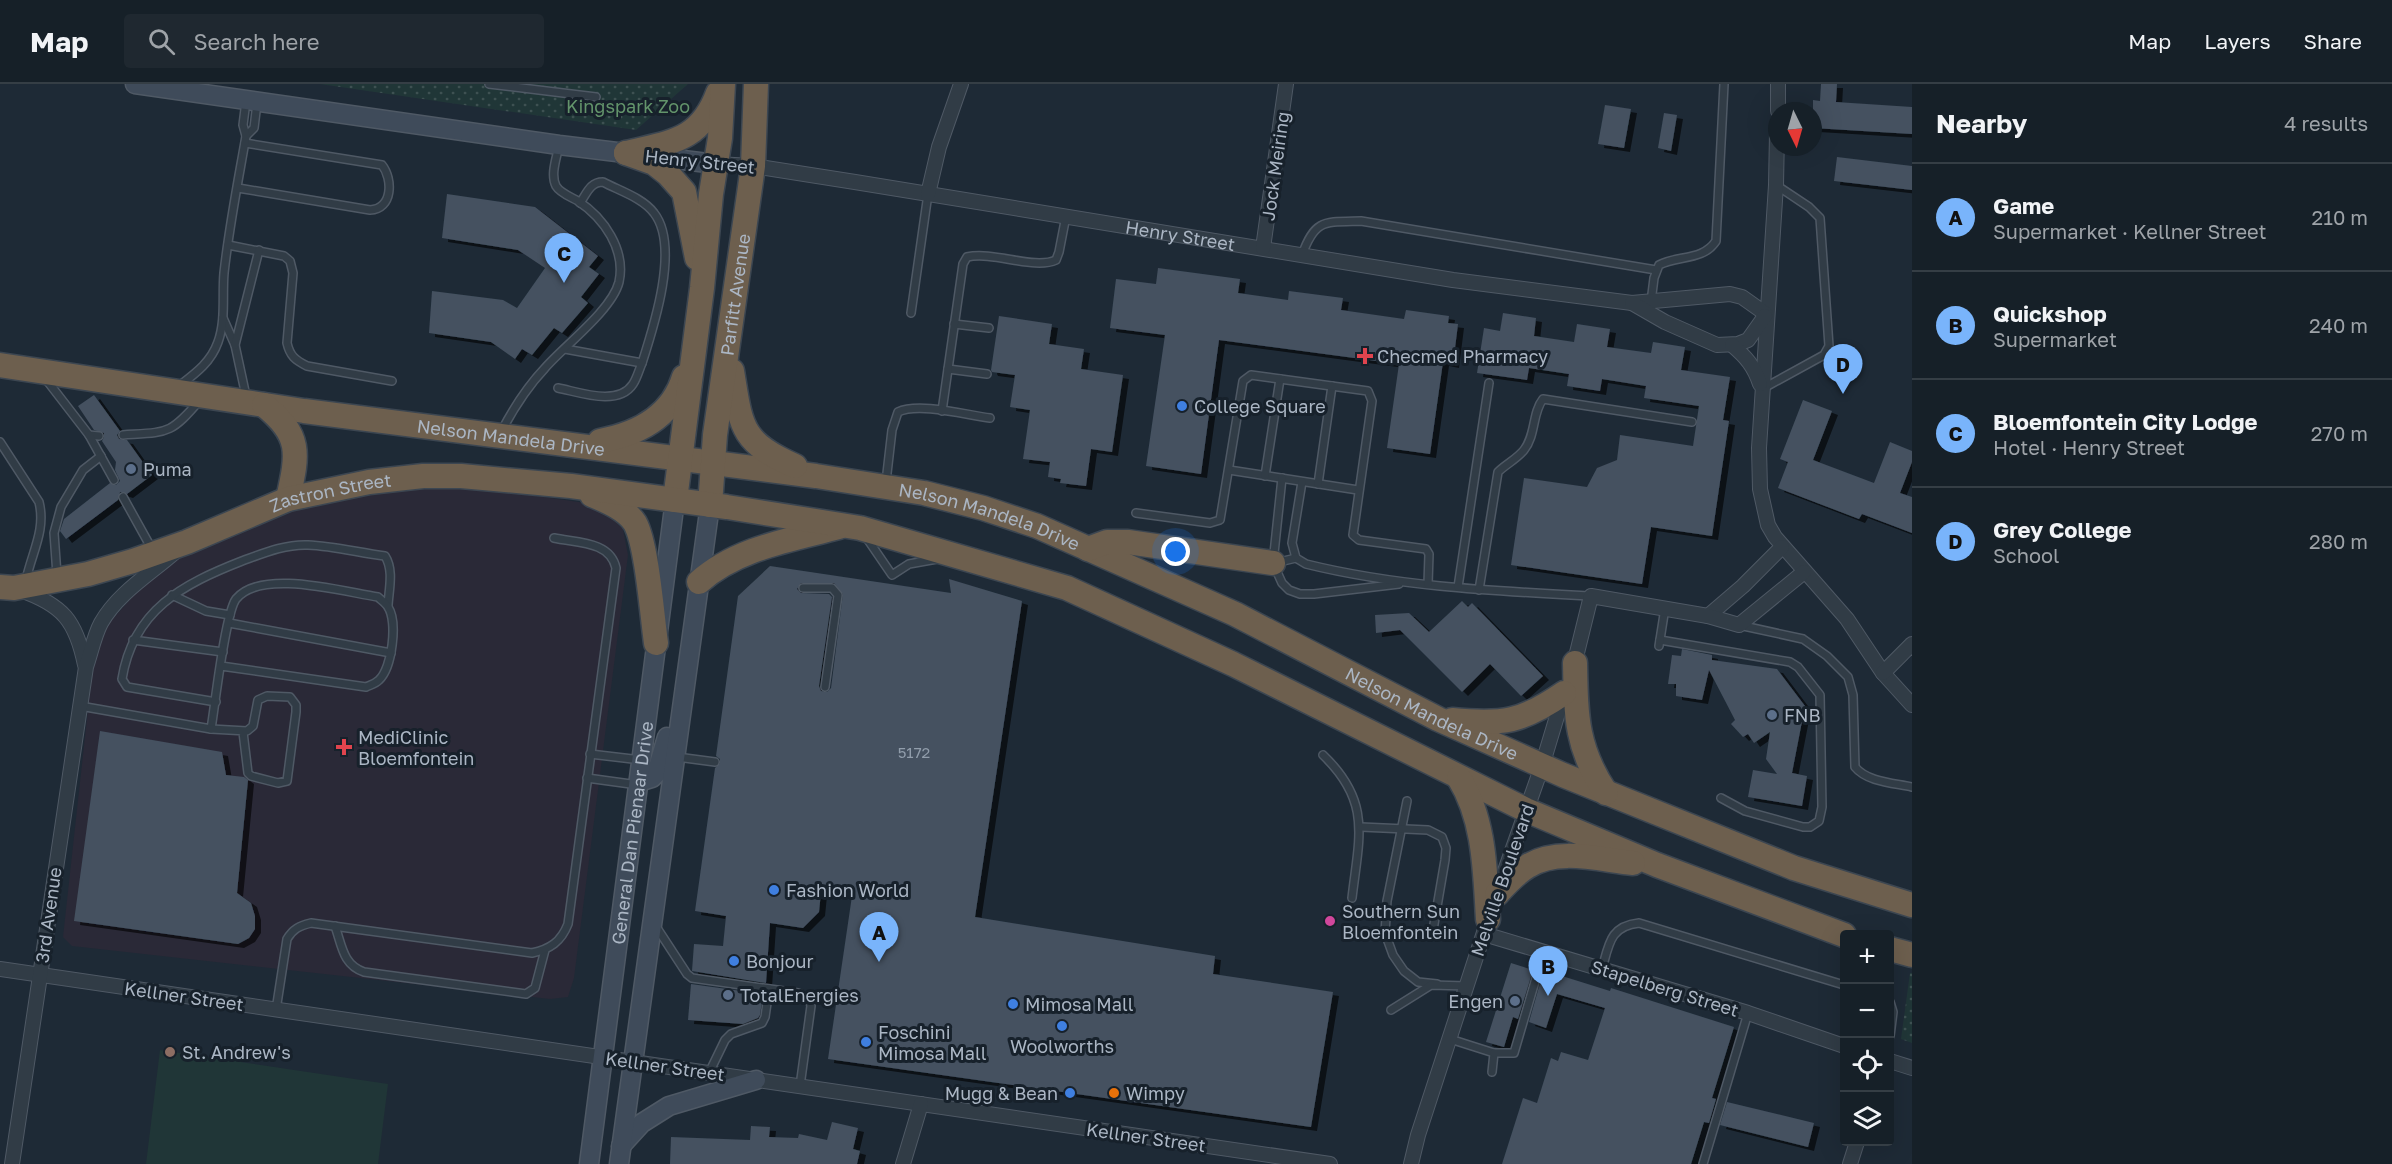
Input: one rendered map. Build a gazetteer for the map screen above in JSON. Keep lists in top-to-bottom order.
{
  "streets": {
    "highway": ["Parfitt Avenue", "Nelson Mandela Drive", "Zastron Street"],
    "street": [
      "Henry Street",
      "Jock Meiring",
      "General Dan Pienaar Drive",
      "Melville Boulevard",
      "3rd Avenue",
      "Stapelberg Street",
      "Kellner Street"
    ]
  },
  "crossings": [
    ["Henry Street", "Jock Meiring"],
    ["Henry Street", "Parfitt Avenue"],
    ["Parfitt Avenue", "Nelson Mandela Drive"],
    ["Parfitt Avenue", "Zastron Street"],
    ["Parfitt Avenue", "General Dan Pienaar Drive"],
    ["Nelson Mandela Drive", "Melville Boulevard"],
    ["Zastron Street", "General Dan Pienaar Drive"],
    ["Zastron Street", "3rd Avenue"],
    ["General Dan Pienaar Drive", "Kellner Street"],
    ["Melville Boulevard", "Stapelberg Street"],
    ["3rd Avenue", "Kellner Street"]
  ],
  "parks": ["Kingspark Zoo"],
  "places": {
    "health": ["Checmed Pharmacy", "MediClinic Bloemfontein"],
    "other": [
      "College Square",
      "Puma",
      "FNB",
      "Fashion World",
      "Southern Sun Bloemfontein",
      "Bonjour",
      "TotalEnergies",
      "Engen",
      "Mimosa Mall",
      "Woolworths",
      "Foschini Mimosa Mall",
      "St. Andrew's",
      "Mugg & Bean",
      "Wimpy"
    ]
  },
  "house_numbers": ["5172"],
  "north": "bottom",
  "page": {
    "header": "Map",
    "search": "Search here",
    "nav": ["Map", "Layers", "Share"],
    "heading": ["Nearby", "4 results"],
    "list": [
      {
        "mark": "A",
        "name": "Game",
        "note": "Supermarket · Kellner Street",
        "value": "210 m"
      },
      {
        "mark": "B",
        "name": "Quickshop",
        "note": "Supermarket",
        "value": "240 m"
      },
      {
        "mark": "C",
        "name": "Bloemfontein City Lodge",
        "note": "Hotel · Henry Street",
        "value": "270 m"
      },
      {
        "mark": "D",
        "name": "Grey College",
        "note": "School",
        "value": "280 m"
      }
    ],
    "pins": [
      "C",
      "D",
      "A",
      "B"
    ],
    "map_buttons": ["+", "−"]
  }
}
